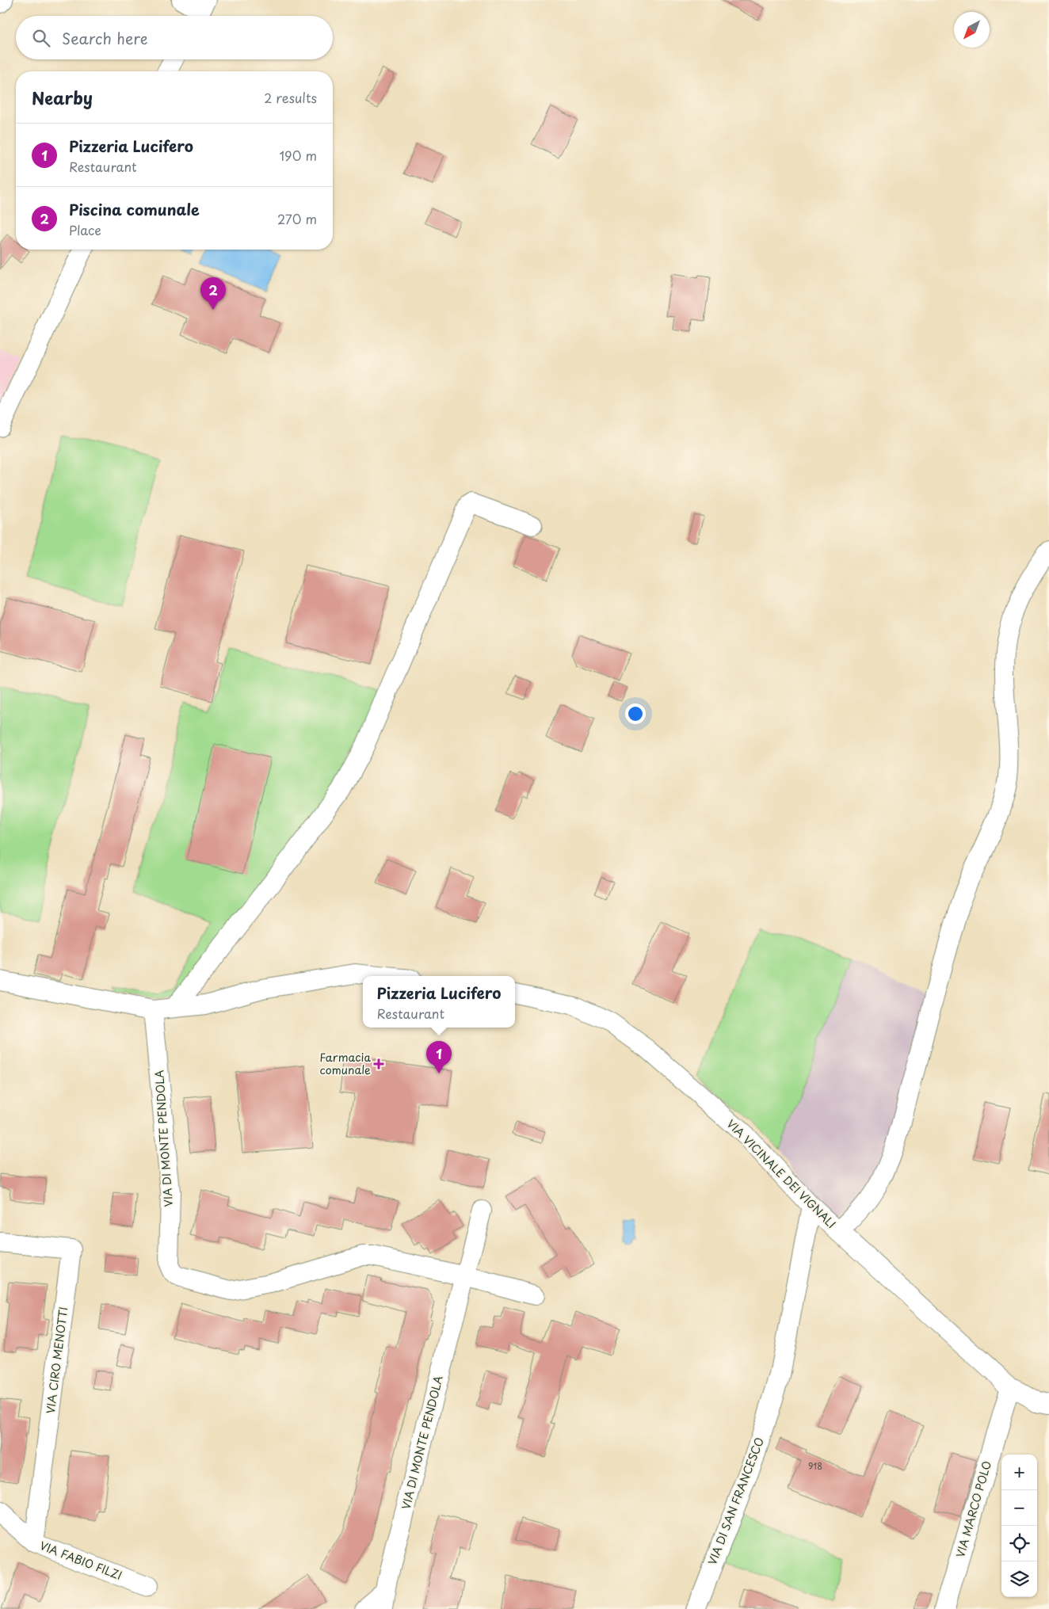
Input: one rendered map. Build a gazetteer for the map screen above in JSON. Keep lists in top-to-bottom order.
{
  "streets": {
    "street": [
      "VIA DI MONTE PENDOLA",
      "VIA VICINALE DEI VIGNALI",
      "VIA CIRO MENOTTI",
      "VIA DI SAN FRANCESCO",
      "VIA MARCO POLO",
      "VIA FABIO FILZI"
    ]
  },
  "crossings": [
    ["VIA VICINALE DEI VIGNALI", "VIA DI SAN FRANCESCO"],
    ["VIA VICINALE DEI VIGNALI", "VIA MARCO POLO"],
    ["VIA CIRO MENOTTI", "VIA FABIO FILZI"]
  ],
  "places": {
    "health": ["Farmacia comunale"]
  },
  "house_numbers": ["918"],
  "north": "bottom left",
  "page": {
    "search": "Search here",
    "heading": ["Nearby", "2 results"],
    "list": [
      {
        "mark": "1",
        "name": "Pizzeria Lucifero",
        "note": "Restaurant",
        "value": "190 m"
      },
      {
        "mark": "2",
        "name": "Piscina comunale",
        "note": "Place",
        "value": "270 m"
      }
    ],
    "pins": ["2", "1"],
    "popup": ["Pizzeria Lucifero", "Restaurant"],
    "map_buttons": ["+", "−"]
  }
}
